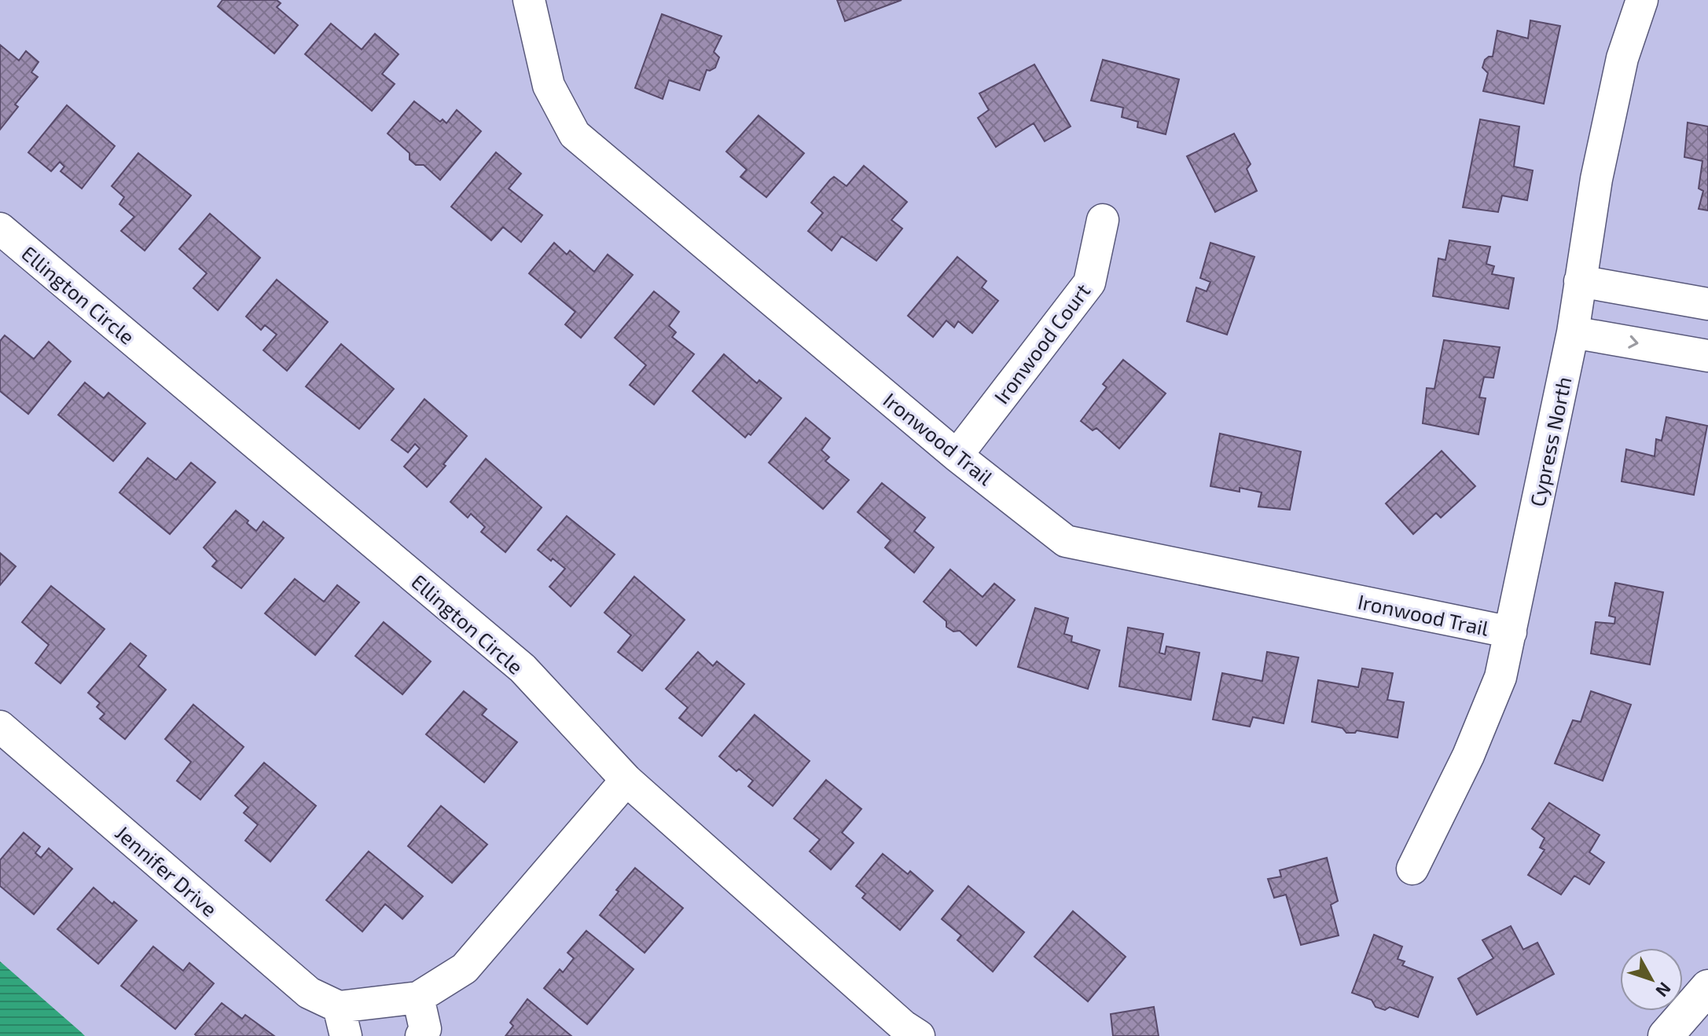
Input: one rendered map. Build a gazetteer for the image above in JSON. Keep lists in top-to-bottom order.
{
  "streets": {
    "street": [
      "Ellington Circle",
      "Ironwood Court",
      "Ironwood Trail",
      "Cypress North",
      "Jennifer Drive"
    ]
  },
  "crossings": [
    ["Ellington Circle", "Jennifer Drive"],
    ["Ironwood Court", "Ironwood Trail"],
    ["Ironwood Trail", "Cypress North"]
  ],
  "north": "bottom right"
}
